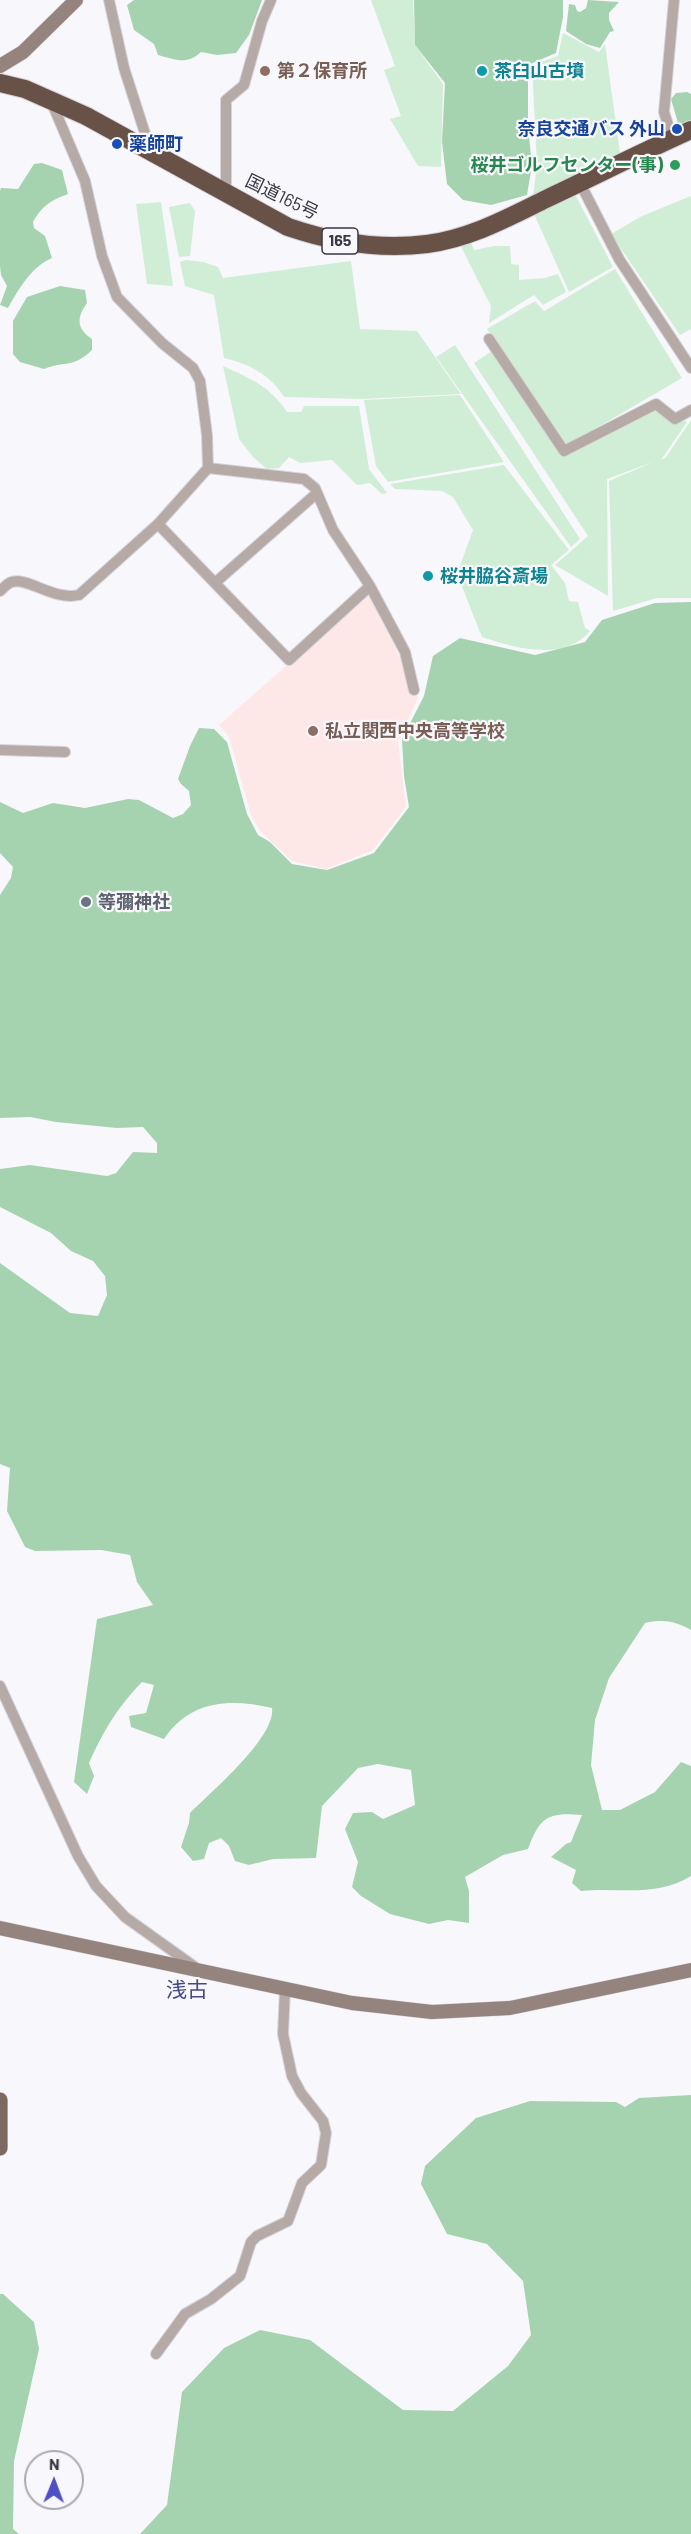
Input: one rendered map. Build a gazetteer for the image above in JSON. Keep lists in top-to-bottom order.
{
  "streets": {
    "highway": ["国道165号", "165"]
  },
  "districts": ["浅古"],
  "places": [
    "第２保育所",
    "茶臼山古墳",
    "奈良交通バス 外山",
    "薬師町",
    "桜井ゴルフセンター(事)",
    "桜井脇谷斎場",
    "私立関西中央高等学校",
    "等彌神社"
  ],
  "north": "top"
}
